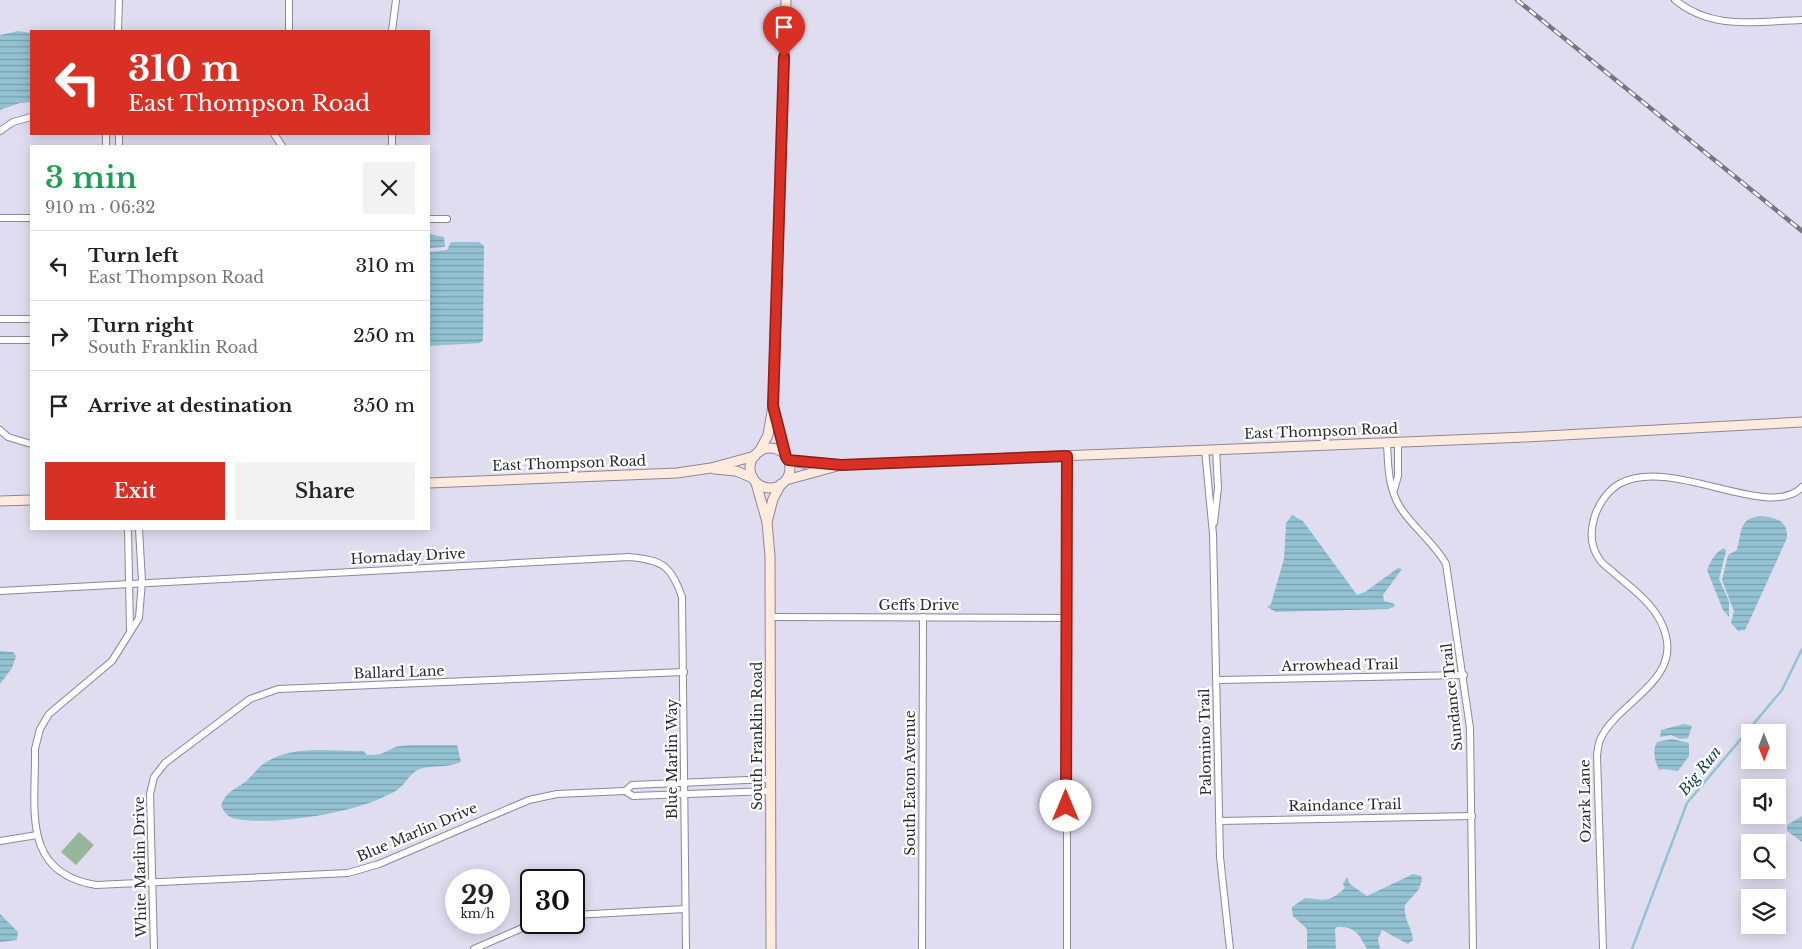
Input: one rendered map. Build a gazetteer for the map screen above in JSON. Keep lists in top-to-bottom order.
{
  "streets": {
    "main road": ["East Thompson Road", "South Franklin Road"],
    "street": [
      "Hornaday Drive",
      "Geffs Drive",
      "Arrowhead Trail",
      "Ballard Lane",
      "Sundance Trail",
      "Palomino Trail",
      "Blue Marlin Way",
      "South Eaton Avenue",
      "Ozark Lane",
      "Raindance Trail",
      "Blue Marlin Drive",
      "White Marlin Drive"
    ]
  },
  "crossings": [
    ["East Thompson Road", "Sundance Trail"],
    ["East Thompson Road", "South Franklin Road"],
    ["East Thompson Road", "Palomino Trail"],
    ["Hornaday Drive", "Blue Marlin Way"],
    ["Geffs Drive", "South Franklin Road"],
    ["Geffs Drive", "South Eaton Avenue"],
    ["Arrowhead Trail", "Sundance Trail"],
    ["Arrowhead Trail", "Palomino Trail"],
    ["Ballard Lane", "Blue Marlin Way"],
    ["Ballard Lane", "White Marlin Drive"],
    ["Sundance Trail", "Raindance Trail"],
    ["South Franklin Road", "Blue Marlin Drive"],
    ["Palomino Trail", "Raindance Trail"],
    ["Blue Marlin Way", "Blue Marlin Drive"],
    ["Blue Marlin Drive", "White Marlin Drive"]
  ],
  "water": ["Big Run"],
  "north": "bottom",
  "page": {
    "turn": ["310 m", "East Thompson Road"],
    "heading": ["3 min", "910 m · 06:32"],
    "list": [
      {
        "name": "Turn left",
        "note": "East Thompson Road",
        "value": "310 m"
      },
      {
        "name": "Turn right",
        "note": "South Franklin Road",
        "value": "250 m"
      },
      {
        "name": "Arrive at destination",
        "value": "350 m"
      }
    ],
    "buttons": ["Exit", "Share"],
    "speed": "29 km/h",
    "limit": "30"
  }
}
